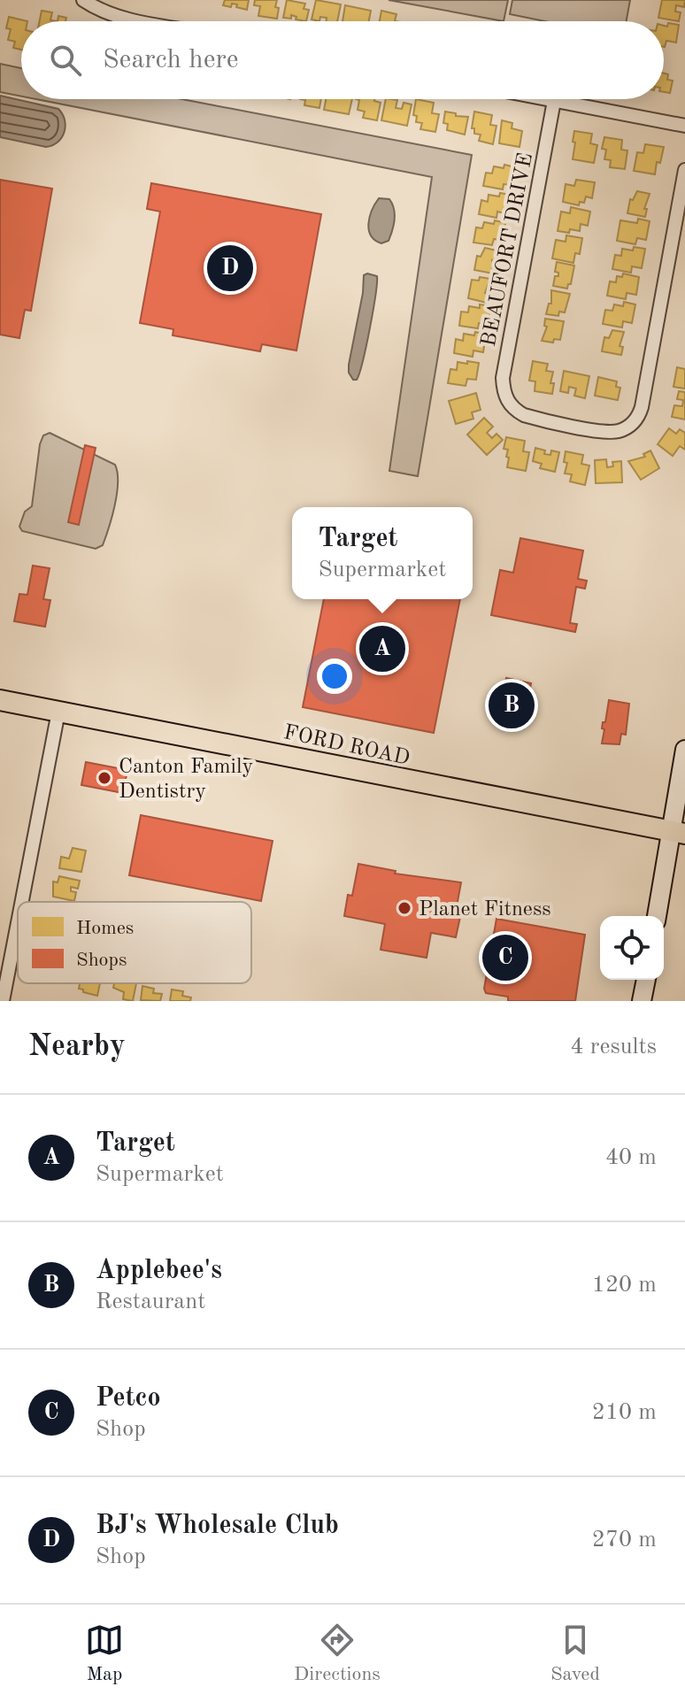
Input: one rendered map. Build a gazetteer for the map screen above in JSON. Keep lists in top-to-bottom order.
{
  "streets": {
    "main road": ["FORD ROAD"],
    "street": ["BEAUFORT DRIVE"]
  },
  "places": ["Canton Family Dentistry", "Planet Fitness"],
  "legend": ["Homes", "Shops"],
  "page": {
    "search": "Search here",
    "pins": [
      "D",
      "A",
      "B",
      "C"
    ],
    "popup": ["Target", "Supermarket"],
    "heading": ["Nearby", "4 results"],
    "list": [
      {
        "mark": "A",
        "name": "Target",
        "note": "Supermarket",
        "value": "40 m"
      },
      {
        "mark": "B",
        "name": "Applebee's",
        "note": "Restaurant",
        "value": "120 m"
      },
      {
        "mark": "C",
        "name": "Petco",
        "note": "Shop",
        "value": "210 m"
      },
      {
        "mark": "D",
        "name": "BJ's Wholesale Club",
        "note": "Shop",
        "value": "270 m"
      }
    ],
    "nav": ["Map", "Directions", "Saved"]
  }
}
